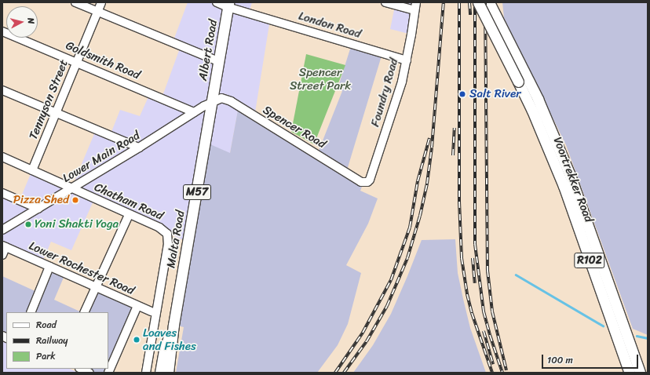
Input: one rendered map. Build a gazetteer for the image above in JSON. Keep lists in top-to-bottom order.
{
  "streets": {
    "main road": [
      "Albert Road",
      "Voortrekker Road",
      "M57",
      "Malta Road",
      "R102"
    ],
    "street": [
      "London Road",
      "Goldsmith Road",
      "Foundry Road",
      "Tennyson Street",
      "Spencer Road",
      "Lower Main Road",
      "Chatham Road",
      "Lower Rochester Road"
    ]
  },
  "crossings": [
    ["London Road", "Albert Road"],
    ["London Road", "Foundry Road"],
    ["Albert Road", "Spencer Road"],
    ["Albert Road", "Lower Main Road"],
    ["Albert Road", "Malta Road"],
    ["Goldsmith Road", "Tennyson Street"],
    ["Goldsmith Road", "Lower Main Road"],
    ["Foundry Road", "Spencer Road"],
    ["Tennyson Street", "Chatham Road"],
    ["Spencer Road", "Lower Main Road"],
    ["Spencer Road", "Malta Road"],
    ["Lower Main Road", "Chatham Road"],
    ["Lower Main Road", "Malta Road"]
  ],
  "parks": ["Spencer Street Park"],
  "places": [
    "Salt River",
    "Pizza Shed",
    "Yoni Shakti Yoga",
    "Loaves and Fishes"
  ],
  "legend": ["Road", "Railway", "Park"],
  "scale_bar": "100 m",
  "north": "right"
}
